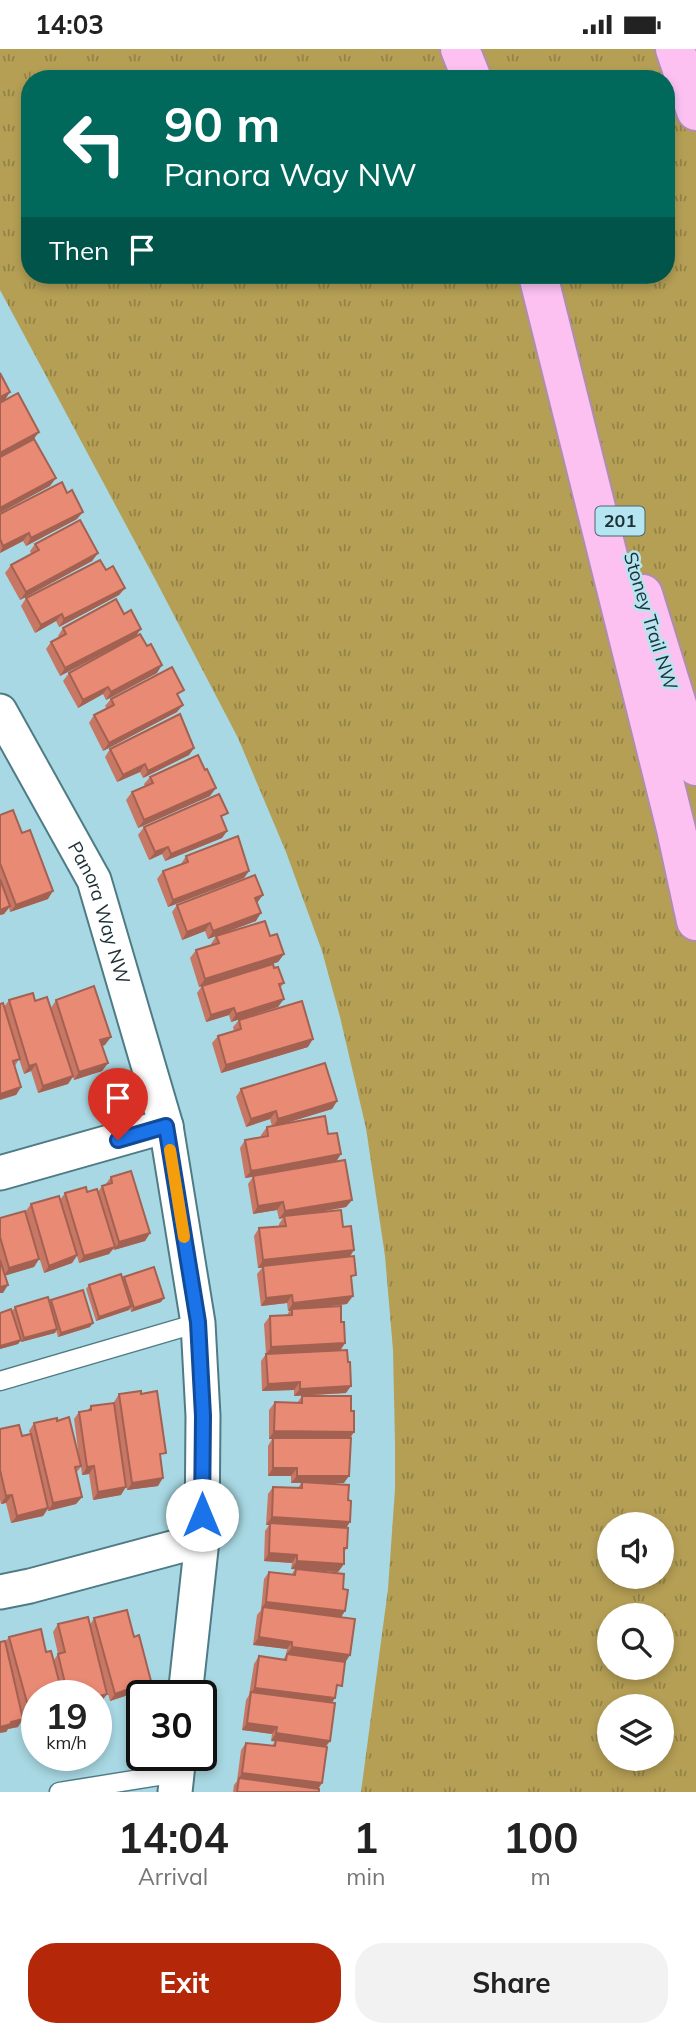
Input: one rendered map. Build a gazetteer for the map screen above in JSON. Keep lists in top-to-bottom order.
{
  "streets": {
    "highway": ["201", "Stoney Trail NW"],
    "street": ["Panora Way NW"]
  },
  "page": {
    "status": "14:03",
    "turn": ["90 m", "Panora Way NW"],
    "then": "Then",
    "speed": "19 km/h",
    "limit": "30",
    "eta": [
      "14:04",
      "Arrival",
      "1",
      "min",
      "100",
      "m"
    ],
    "buttons": ["Exit", "Share"]
  }
}
